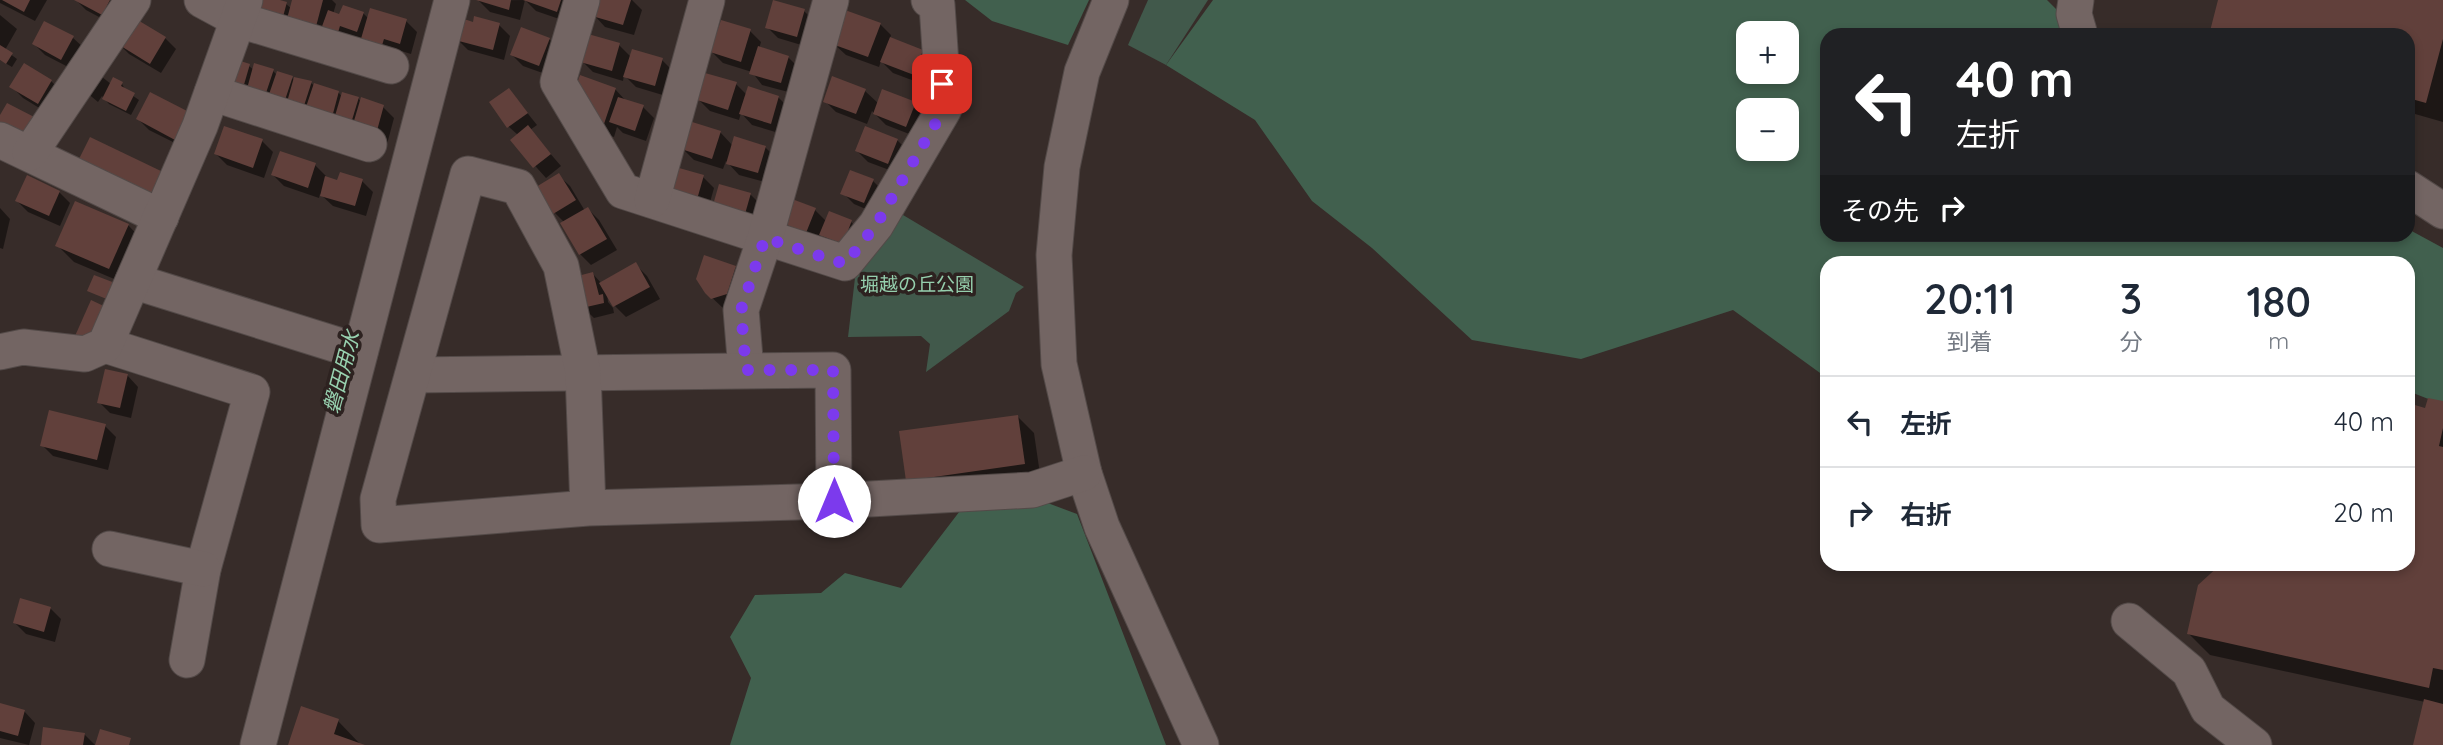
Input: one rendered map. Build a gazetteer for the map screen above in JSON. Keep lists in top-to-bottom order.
{
  "water": ["磐田用水"],
  "parks": ["堀越の丘公園"],
  "page": {
    "map_buttons": ["+", "−"],
    "turn": ["40 m", "左折"],
    "then": "その先",
    "eta": [
      "20:11",
      "到着",
      "3",
      "分",
      "180",
      "m"
    ],
    "list": [
      {
        "name": "左折",
        "value": "40 m"
      },
      {
        "name": "右折",
        "value": "20 m"
      }
    ]
  }
}
